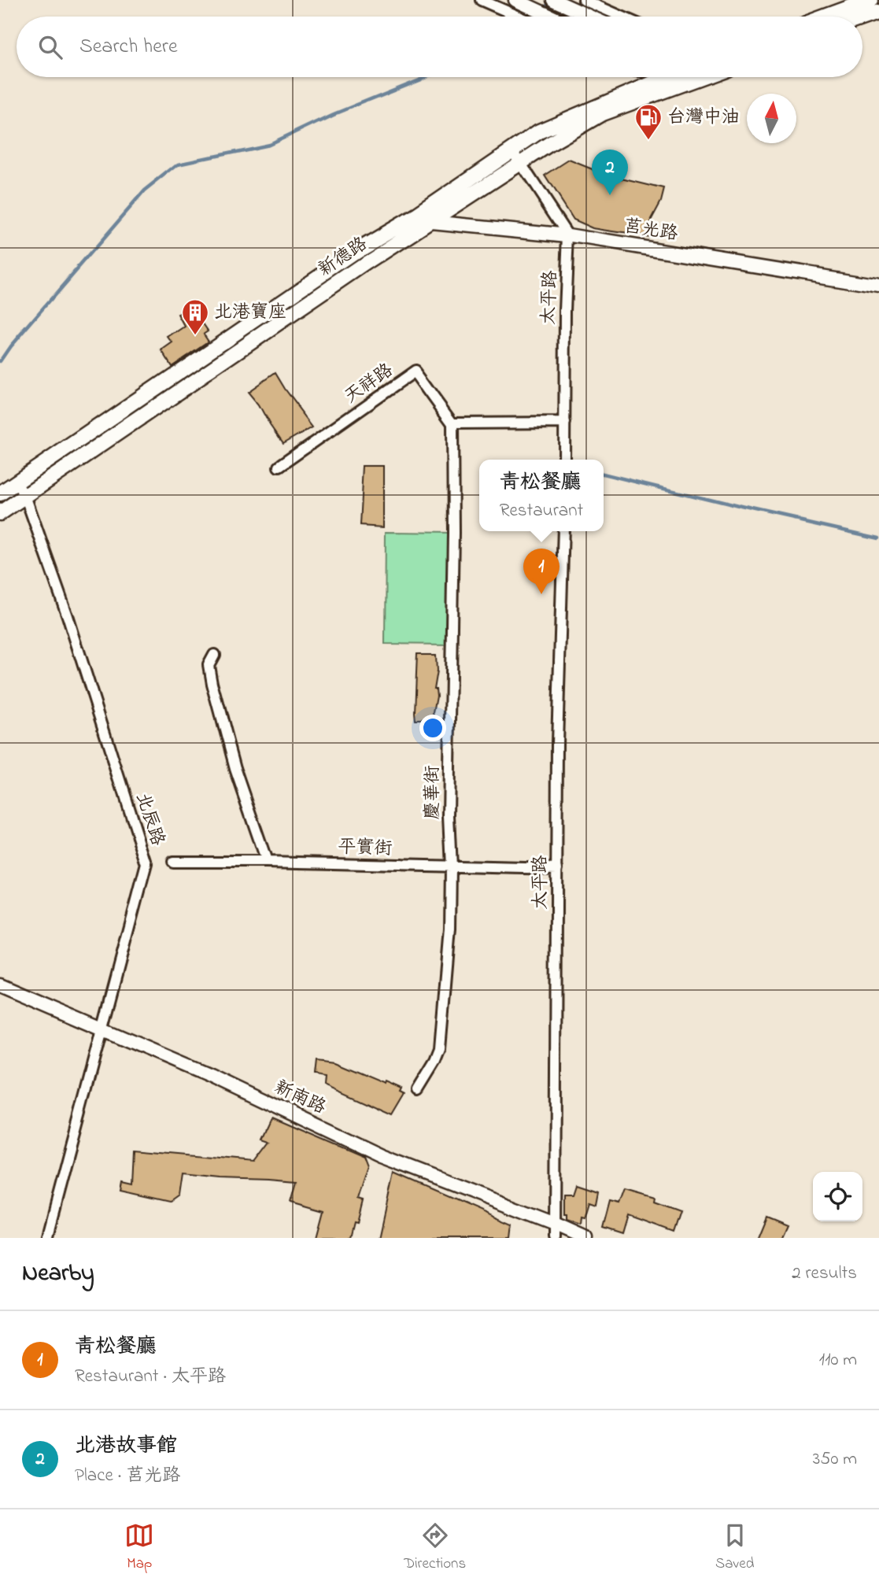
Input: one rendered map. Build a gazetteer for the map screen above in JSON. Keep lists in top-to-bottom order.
{
  "streets": {
    "main road": ["新德路"],
    "street": [
      "莒光路",
      "太平路",
      "天祥路",
      "慶華街",
      "北辰路",
      "平實街",
      "新南路"
    ]
  },
  "crossings": [
    ["莒光路", "新德路"],
    ["莒光路", "太平路"],
    ["新德路", "北辰路"],
    ["太平路", "平實街"],
    ["太平路", "新南路"],
    ["天祥路", "慶華街"],
    ["慶華街", "平實街"],
    ["北辰路", "新南路"]
  ],
  "places": {
    "fuel station": ["台灣中油"],
    "building": ["北港寶座"]
  },
  "north": "top",
  "page": {
    "search": "Search here",
    "pins": ["2", "1"],
    "popup": ["青松餐廳", "Restaurant"],
    "heading": ["Nearby", "2 results"],
    "list": [
      {
        "mark": "1",
        "name": "青松餐廳",
        "note": "Restaurant · 太平路",
        "value": "110 m"
      },
      {
        "mark": "2",
        "name": "北港故事館",
        "note": "Place · 莒光路",
        "value": "350 m"
      }
    ],
    "nav": ["Map", "Directions", "Saved"]
  }
}
